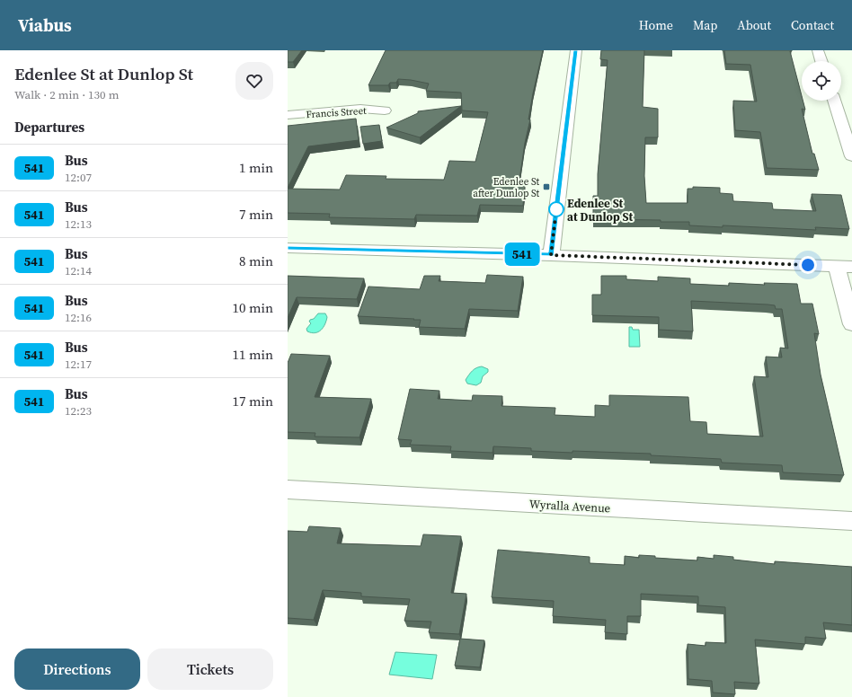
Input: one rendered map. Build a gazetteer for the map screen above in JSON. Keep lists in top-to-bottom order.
{
  "streets": {
    "street": ["Francis Street", "Wyralla Avenue"]
  },
  "places": {
    "transit": ["Edenlee St after Dunlop St"],
    "other": ["Edenlee St at Dunlop St"]
  },
  "lines": ["bus line 541"],
  "page": {
    "header": "Viabus",
    "nav": [
      "Home",
      "Map",
      "About",
      "Contact"
    ],
    "heading": [
      ["Edenlee St at Dunlop St", "Walk · 2 min · 130 m"],
      "Departures"
    ],
    "on_map": "541",
    "list": [
      {
        "mark": "541",
        "name": "Bus",
        "note": "12:07",
        "value": "1 min"
      },
      {
        "mark": "541",
        "name": "Bus",
        "note": "12:13",
        "value": "7 min"
      },
      {
        "mark": "541",
        "name": "Bus",
        "note": "12:14",
        "value": "8 min"
      },
      {
        "mark": "541",
        "name": "Bus",
        "note": "12:16",
        "value": "10 min"
      },
      {
        "mark": "541",
        "name": "Bus",
        "note": "12:17",
        "value": "11 min"
      },
      {
        "mark": "541",
        "name": "Bus",
        "note": "12:23",
        "value": "17 min"
      }
    ],
    "buttons": ["Directions", "Tickets"]
  }
}
